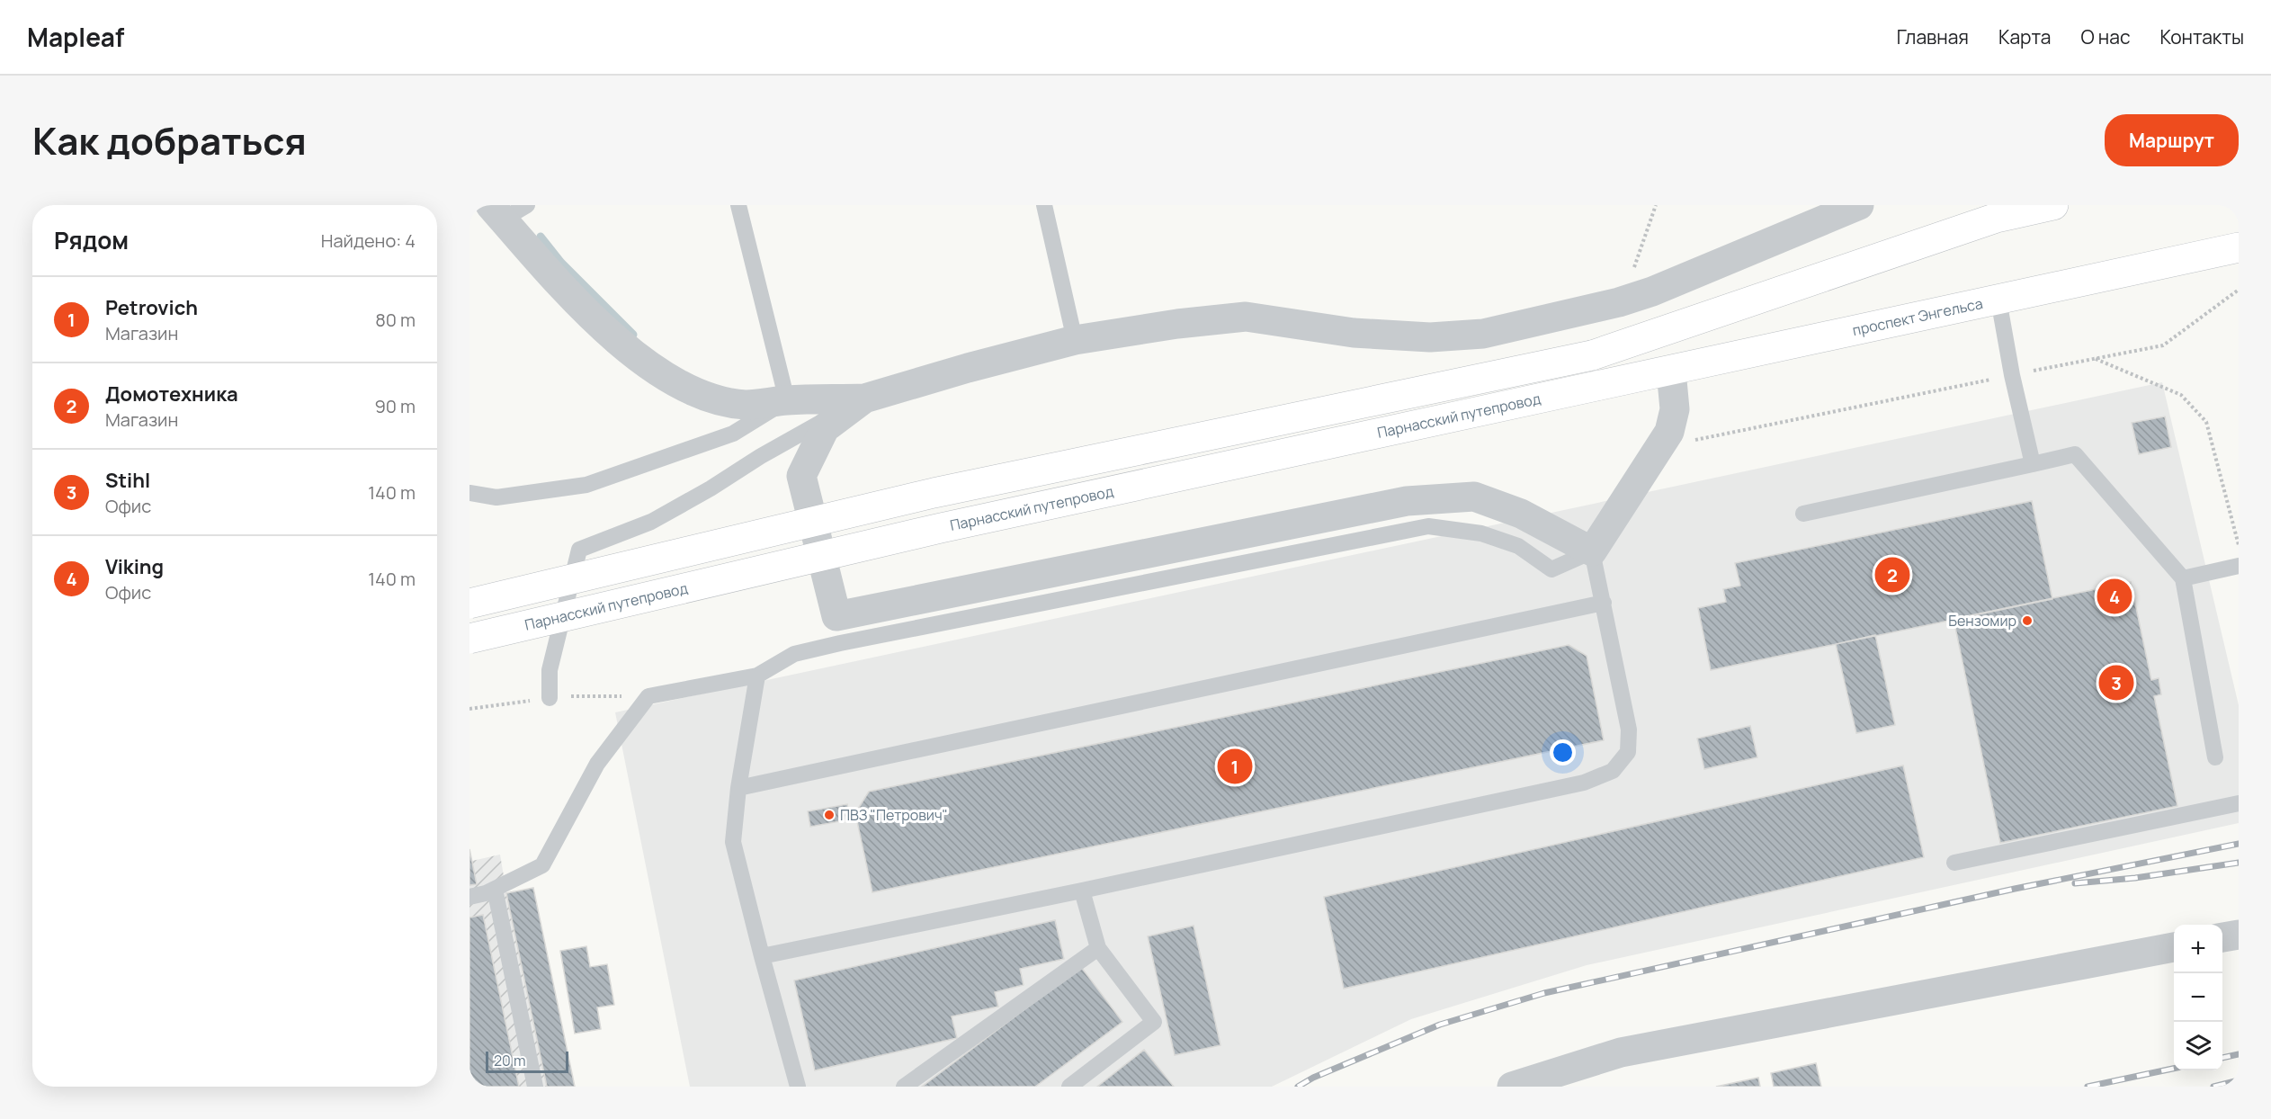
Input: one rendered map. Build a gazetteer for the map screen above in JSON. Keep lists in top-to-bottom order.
{
  "streets": {
    "main road": ["проспект Энгельса", "Парнасский путепровод"]
  },
  "crossings": [
    ["проспект Энгельса", "Парнасский путепровод"]
  ],
  "places": ["Бензомир", "ПВЗ \"Петрович\""],
  "scale_bar": "20 m",
  "page": {
    "header": "Mapleaf",
    "nav": [
      "Главная",
      "Карта",
      "О нас",
      "Контакты"
    ],
    "title": "Как добраться",
    "buttons": "Маршрут",
    "heading": ["Рядом", "Найдено: 4"],
    "list": [
      {
        "mark": "1",
        "name": "Petrovich",
        "note": "Магазин",
        "value": "80 m"
      },
      {
        "mark": "2",
        "name": "Домотехника",
        "note": "Магазин",
        "value": "90 m"
      },
      {
        "mark": "3",
        "name": "Stihl",
        "note": "Офис",
        "value": "140 m"
      },
      {
        "mark": "4",
        "name": "Viking",
        "note": "Офис",
        "value": "140 m"
      }
    ],
    "pins": [
      "2",
      "4",
      "3",
      "1"
    ],
    "map_buttons": ["+", "−"],
    "scale": "20 m"
  }
}
